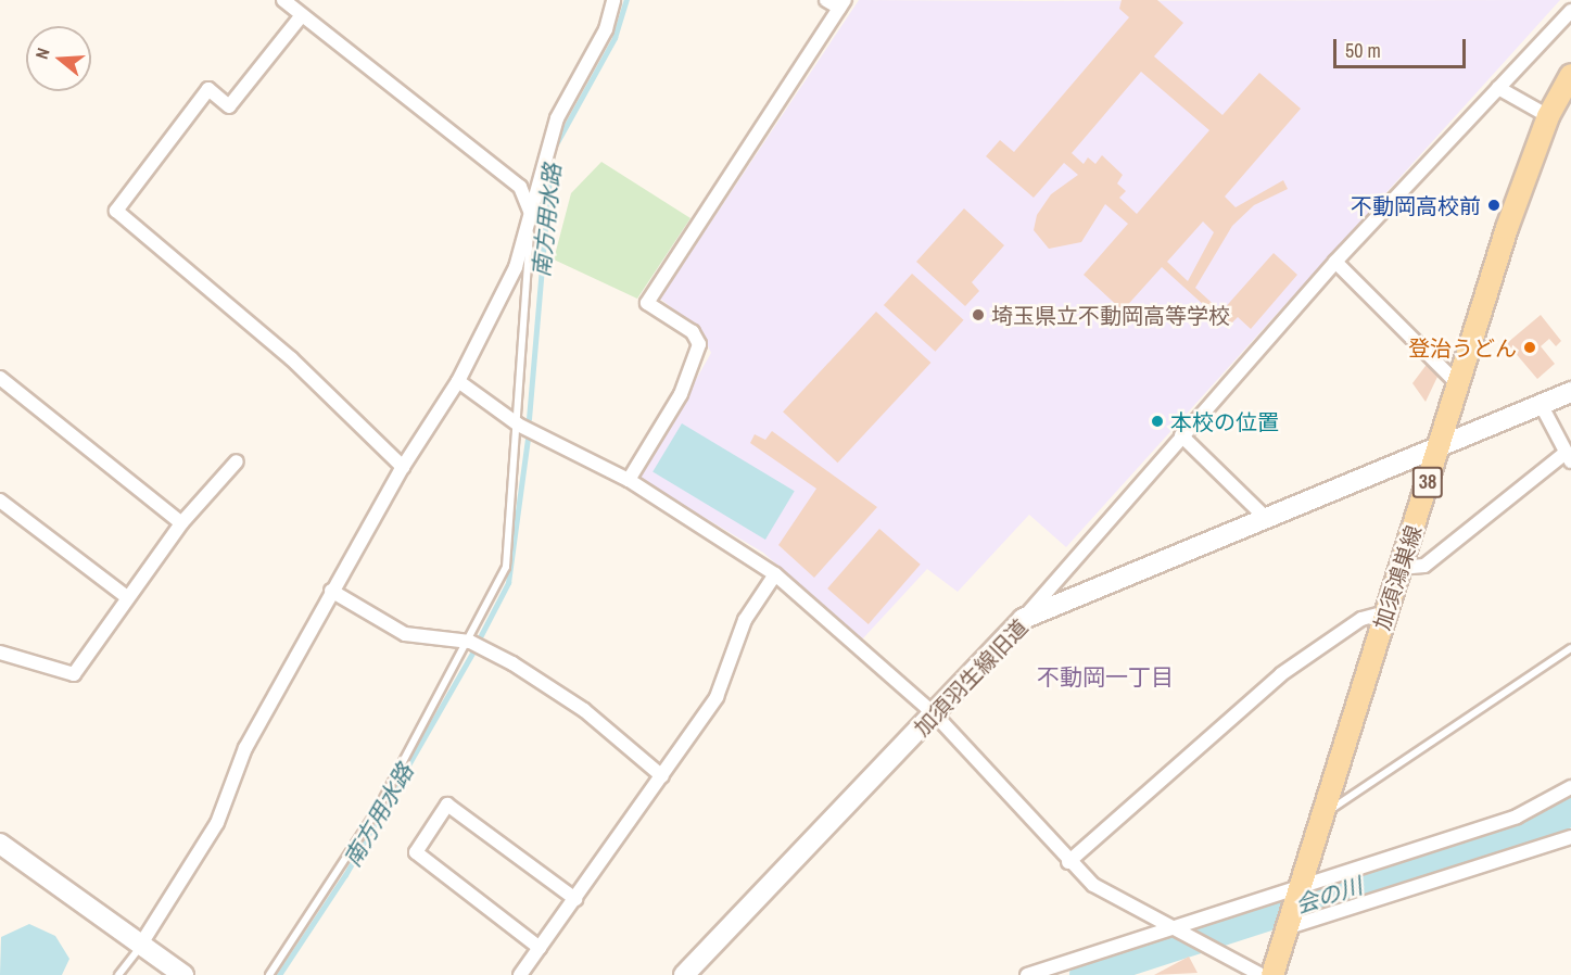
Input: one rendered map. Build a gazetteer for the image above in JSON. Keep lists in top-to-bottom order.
{
  "streets": {
    "main road": ["38", "加須鴻巣線"],
    "street": ["加須羽生線旧道"]
  },
  "crossings": [
    ["加須鴻巣線", "加須羽生線旧道"]
  ],
  "districts": ["不動岡一丁目"],
  "water": ["南方用水路", "会の川"],
  "places": [
    "不動岡高校前",
    "埼玉県立不動岡高等学校",
    "登治うどん",
    "本校の位置"
  ],
  "scale_bar": "50 m",
  "north": "left"
}
